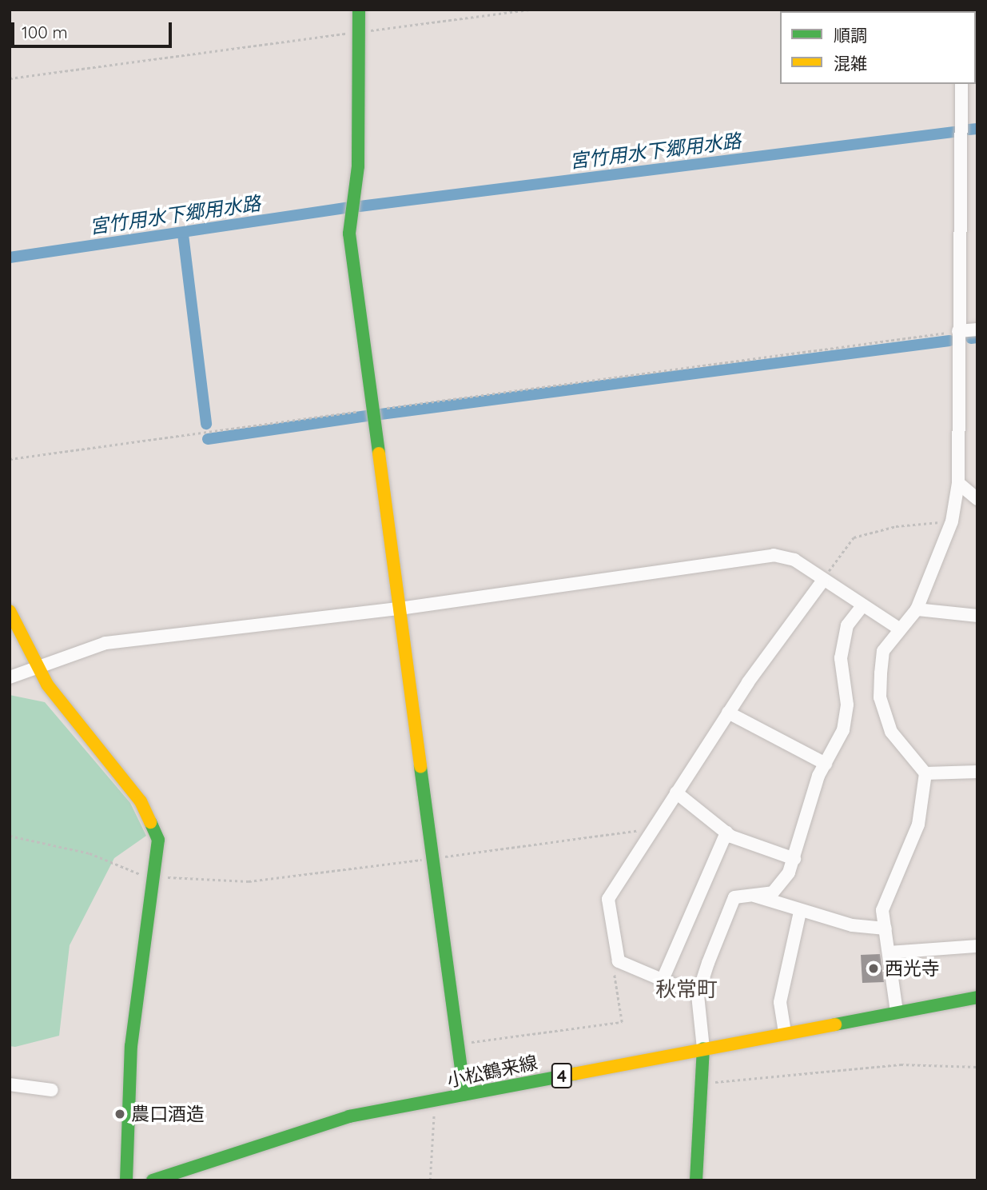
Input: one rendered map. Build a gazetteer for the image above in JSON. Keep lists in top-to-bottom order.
{
  "streets": {
    "street": ["小松鶴来線", "4"]
  },
  "districts": ["秋常町"],
  "water": ["宮竹用水下郷用水路"],
  "places": ["西光寺", "農口酒造"],
  "legend": ["順調", "混雑"],
  "scale_bar": "100 m"
}
